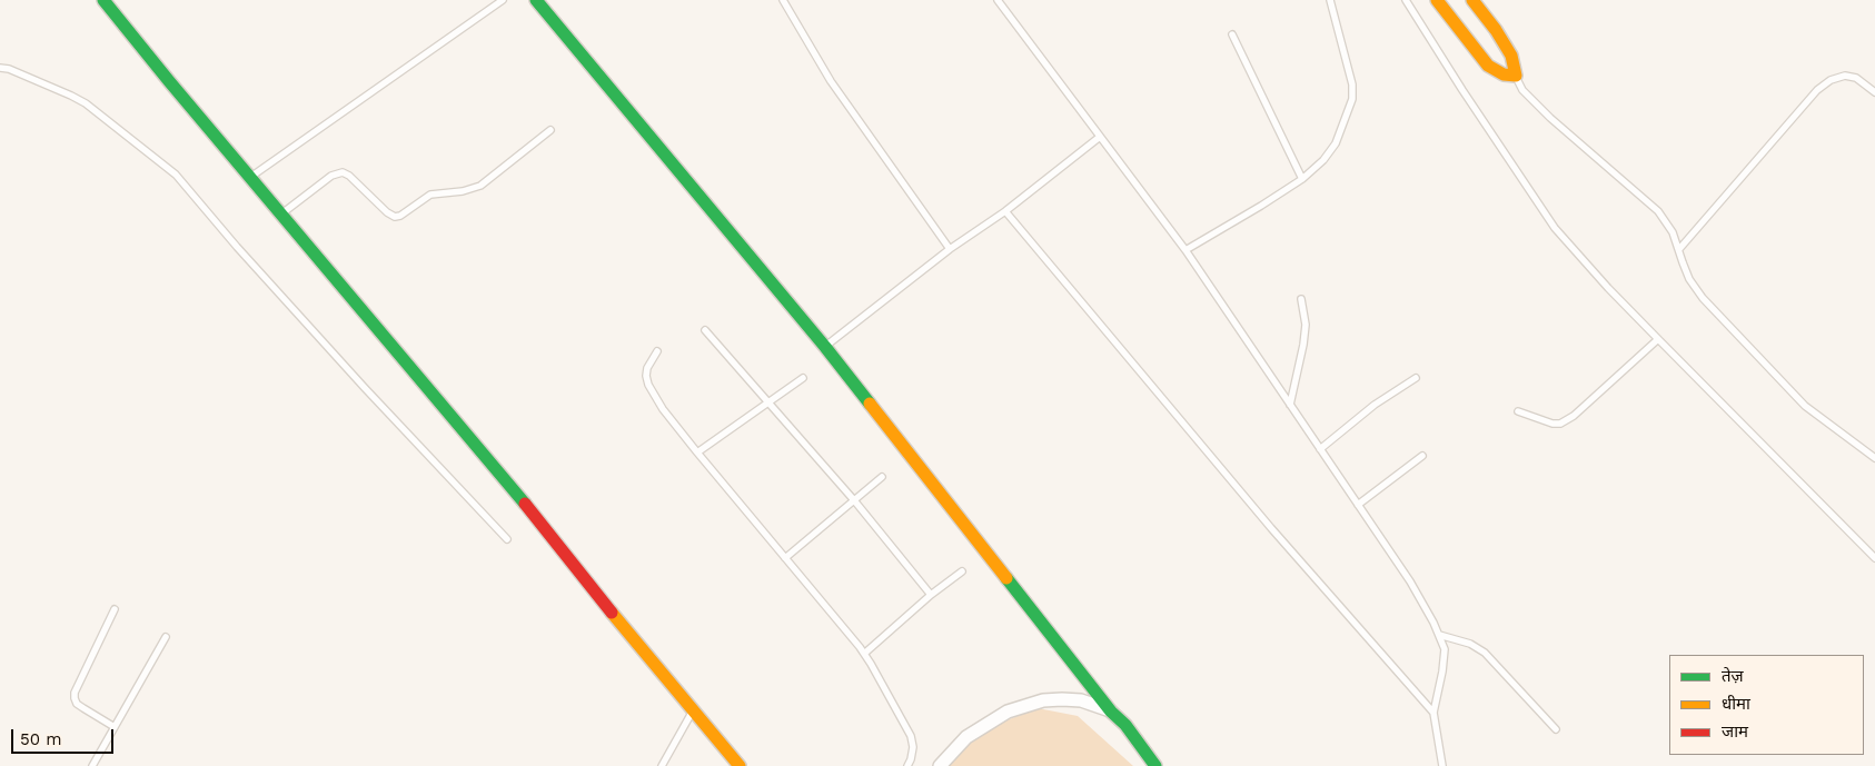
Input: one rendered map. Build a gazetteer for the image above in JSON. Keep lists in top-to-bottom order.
{
  "legend": ["तेज़", "धीमा", "जाम"],
  "scale_bar": "50 m"
}
